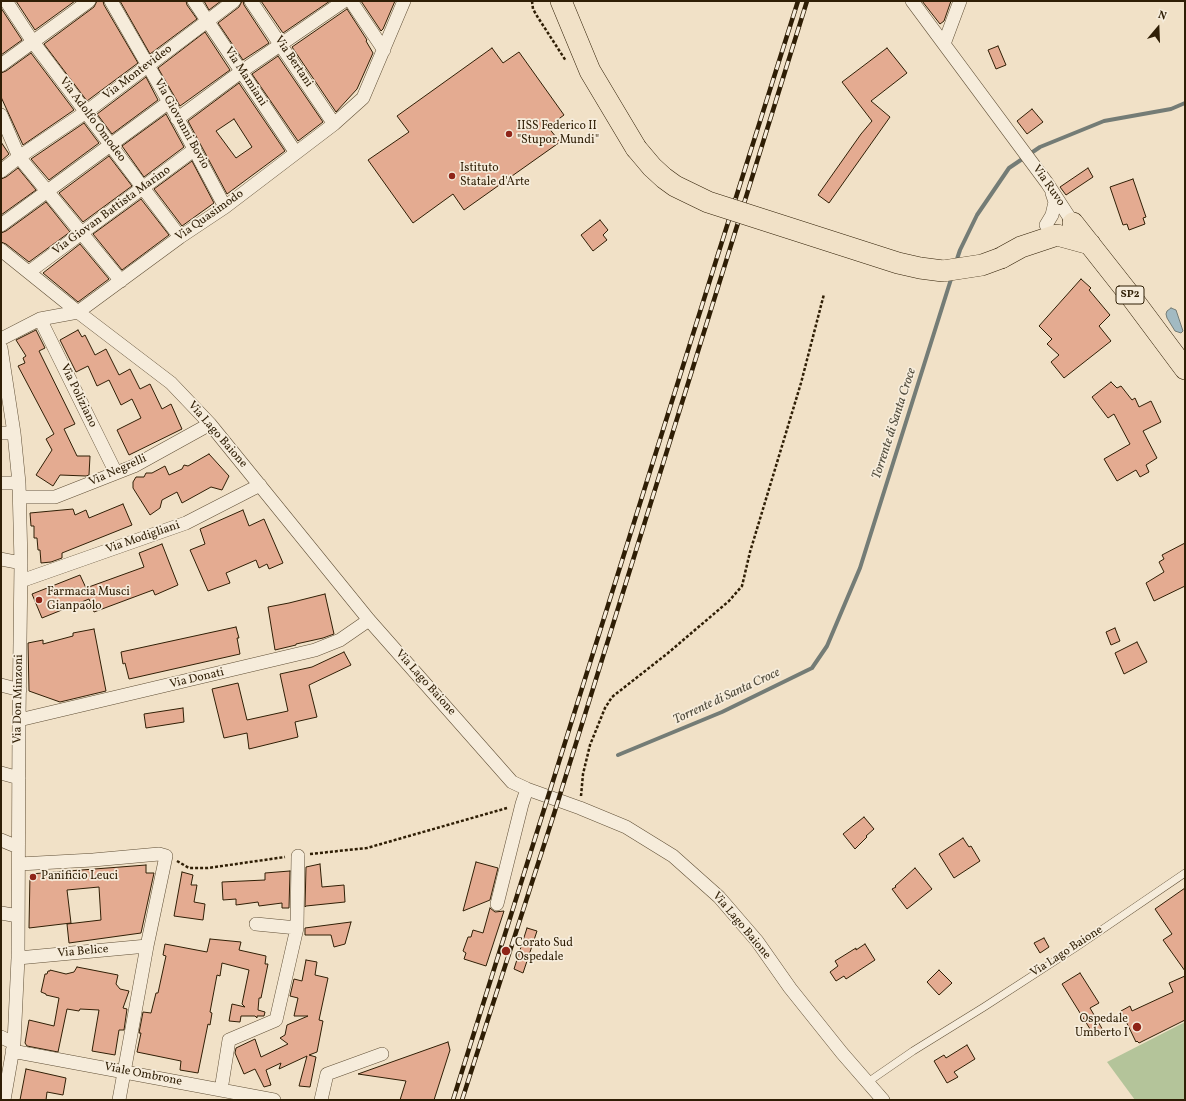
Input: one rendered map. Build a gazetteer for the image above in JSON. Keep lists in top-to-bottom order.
{
  "streets": {
    "main road": ["Via Ruvo", "SP2"],
    "street": [
      "Via Bertani",
      "Via Montevideo",
      "Via Mamiani",
      "Via Adolfo Omodeo",
      "Via Giovanni Bovio",
      "Via Giovan Battista Marino",
      "Via Quasimodo",
      "Via Poliziano",
      "Via Lago Baione",
      "Via Negrelli",
      "Via Modigliani",
      "Via Donati",
      "Via Don Minzoni",
      "Via Belice",
      "Viale Ombrone"
    ]
  },
  "crossings": [
    ["Via Bertani", "Via Quasimodo"],
    ["Via Montevideo", "Via Mamiani"],
    ["Via Montevideo", "Via Adolfo Omodeo"],
    ["Via Montevideo", "Via Giovanni Bovio"],
    ["Via Mamiani", "Via Quasimodo"],
    ["Via Adolfo Omodeo", "Via Giovan Battista Marino"],
    ["Via Adolfo Omodeo", "Via Quasimodo"],
    ["Via Giovanni Bovio", "Via Giovan Battista Marino"],
    ["Via Giovanni Bovio", "Via Quasimodo"],
    ["Via Giovan Battista Marino", "Via Lago Baione"],
    ["Via Quasimodo", "Via Poliziano"],
    ["Via Quasimodo", "Via Lago Baione"],
    ["Via Poliziano", "Via Negrelli"],
    ["Via Lago Baione", "Via Negrelli"],
    ["Via Lago Baione", "Via Modigliani"],
    ["Via Lago Baione", "Via Donati"],
    ["Via Negrelli", "Via Don Minzoni"],
    ["Via Modigliani", "Via Don Minzoni"],
    ["Via Donati", "Via Don Minzoni"],
    ["Via Don Minzoni", "Via Belice"],
    ["Via Don Minzoni", "Viale Ombrone"]
  ],
  "water": ["Torrente di Santa Croce"],
  "places": [
    "IISS Federico II \"Stupor Mundi\"",
    "Istituto Statale d'Arte",
    "Farmacia Musci Gianpaolo",
    "Panificio Leuci",
    "Corato Sud Ospedale",
    "Ospedale Umberto I"
  ],
  "north": "top"
}
